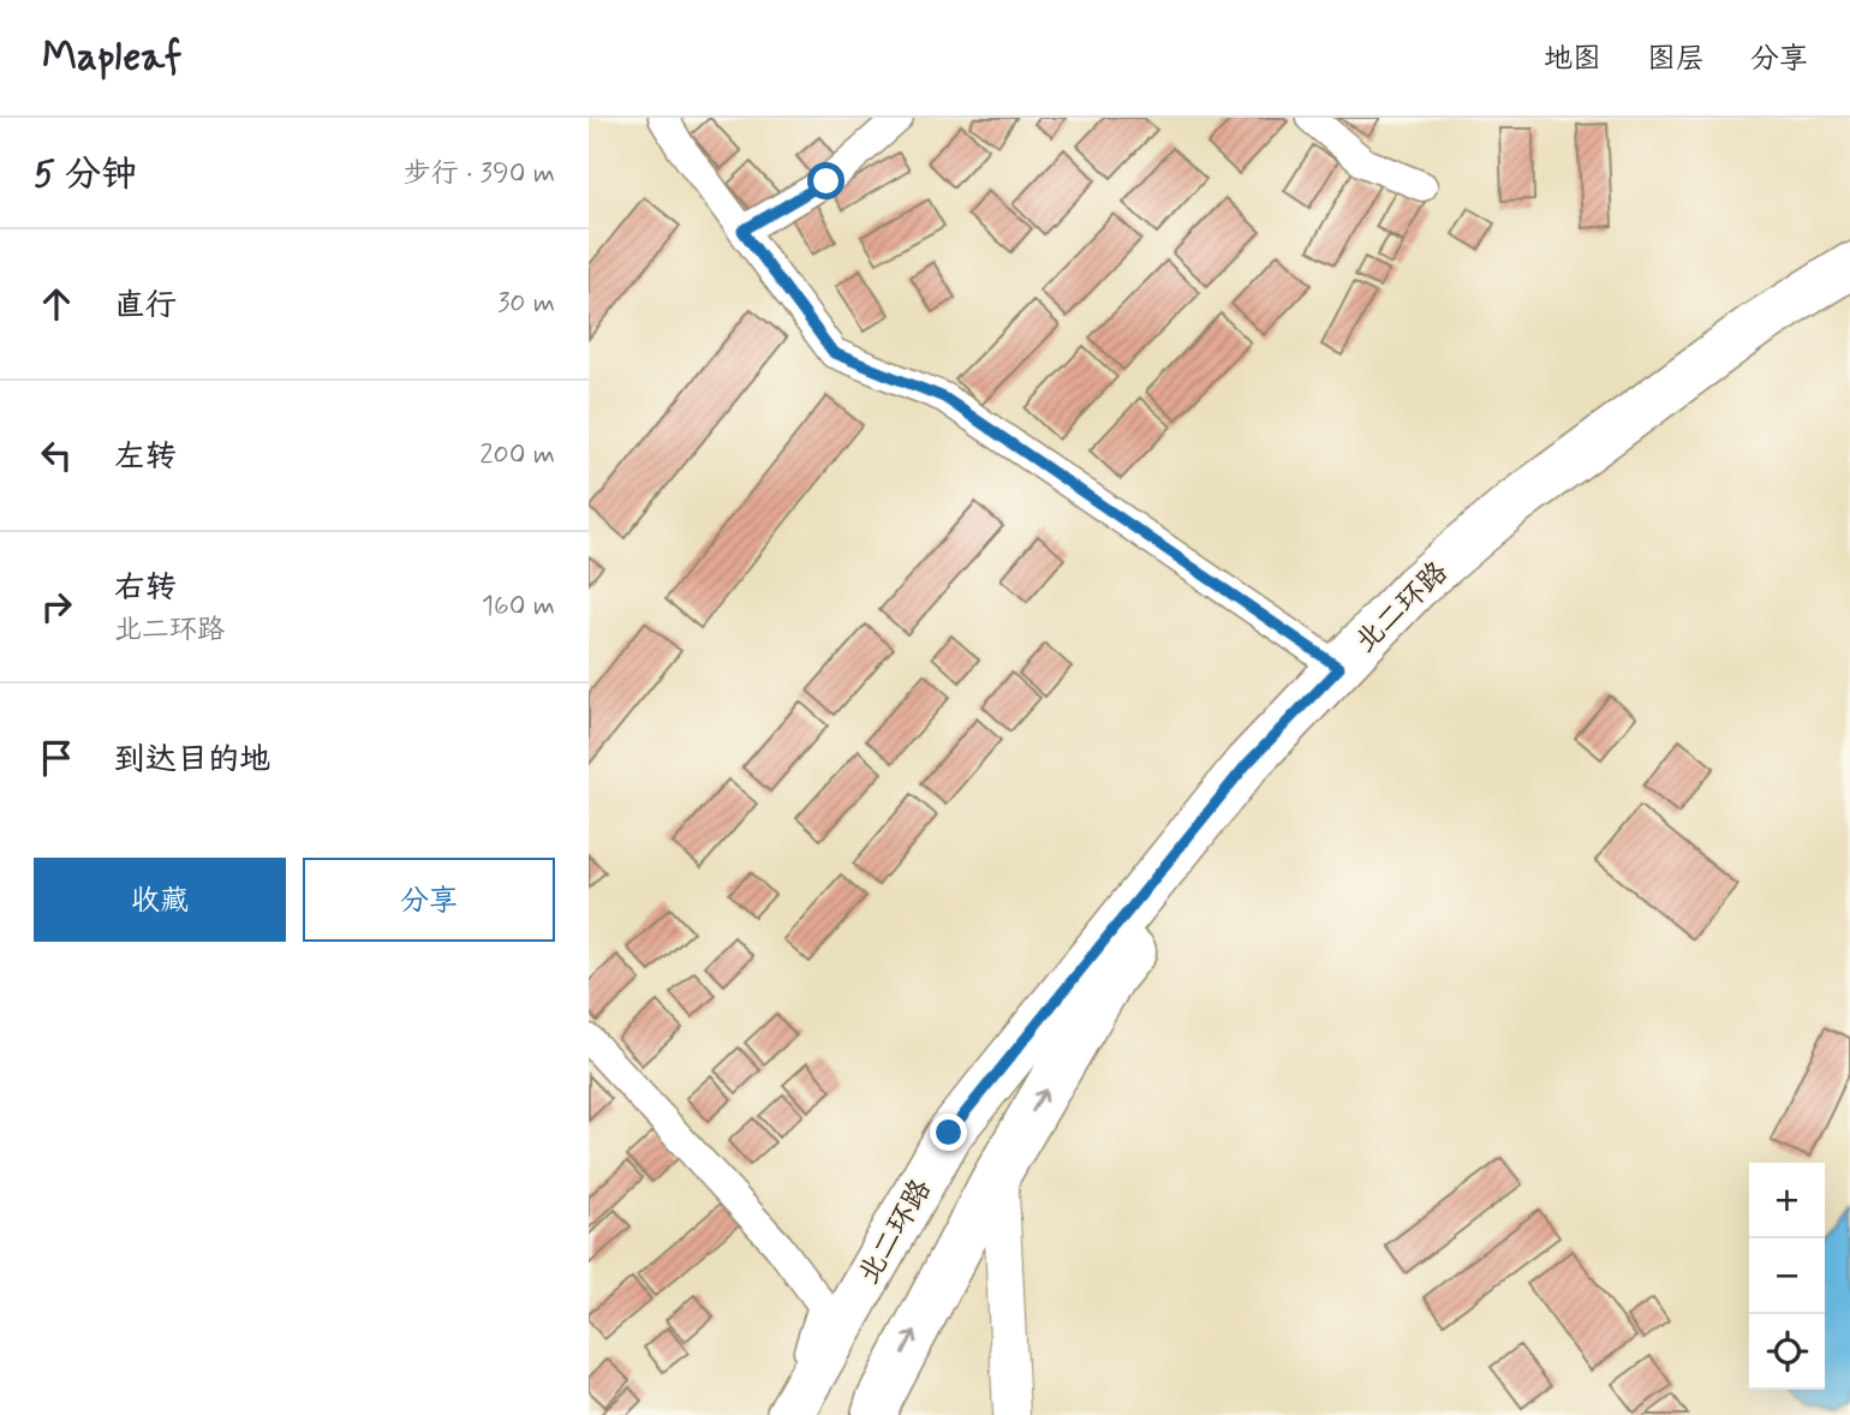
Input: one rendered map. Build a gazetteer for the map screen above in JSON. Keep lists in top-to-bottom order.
{
  "streets": {
    "main road": ["北二环路"]
  },
  "page": {
    "header": "Mapleaf",
    "nav": ["地图", "图层", "分享"],
    "heading": ["5 分钟", "步行 · 390 m"],
    "list": [
      ["直行", "30 m"],
      ["左转", "200 m"],
      ["右转", "北二环路", "160 m"],
      "到达目的地"
    ],
    "buttons": ["收藏", "分享"],
    "map_buttons": ["+", "−"]
  }
}
